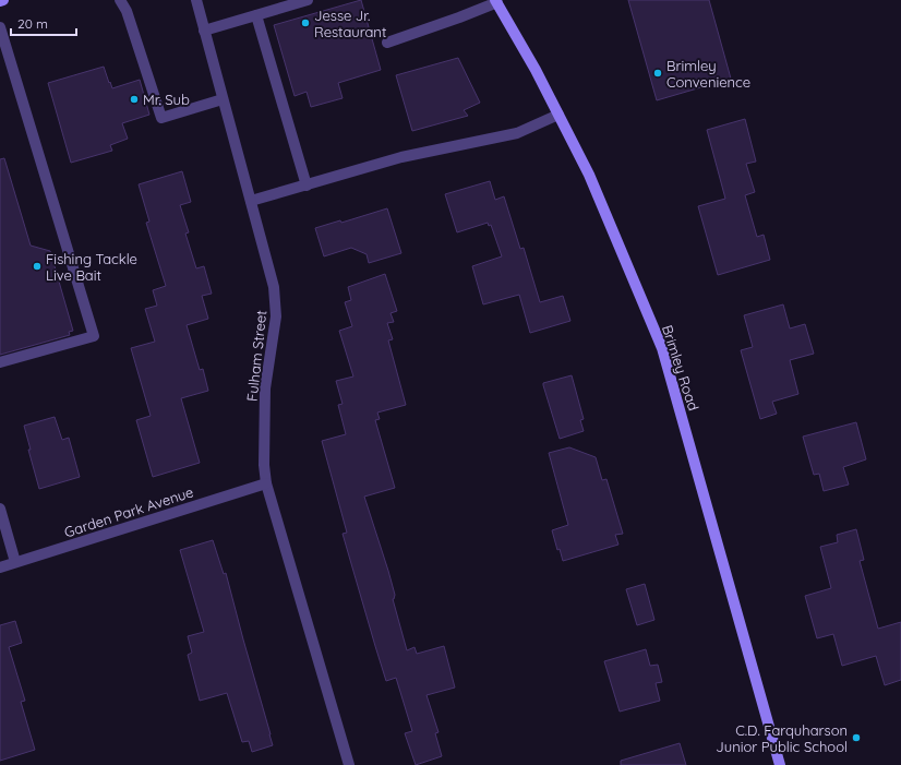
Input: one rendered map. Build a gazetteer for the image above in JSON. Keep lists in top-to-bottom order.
{
  "streets": {
    "main road": ["Brimley Road"],
    "street": ["Fulham Street", "Garden Park Avenue"]
  },
  "crossings": [
    ["Fulham Street", "Garden Park Avenue"]
  ],
  "places": [
    "Jesse Jr. Restaurant",
    "Brimley Convenience",
    "Mr. Sub",
    "Fishing Tackle Live Bait",
    "C.D. Farquharson Junior Public School"
  ],
  "scale_bar": "20 m"
}
